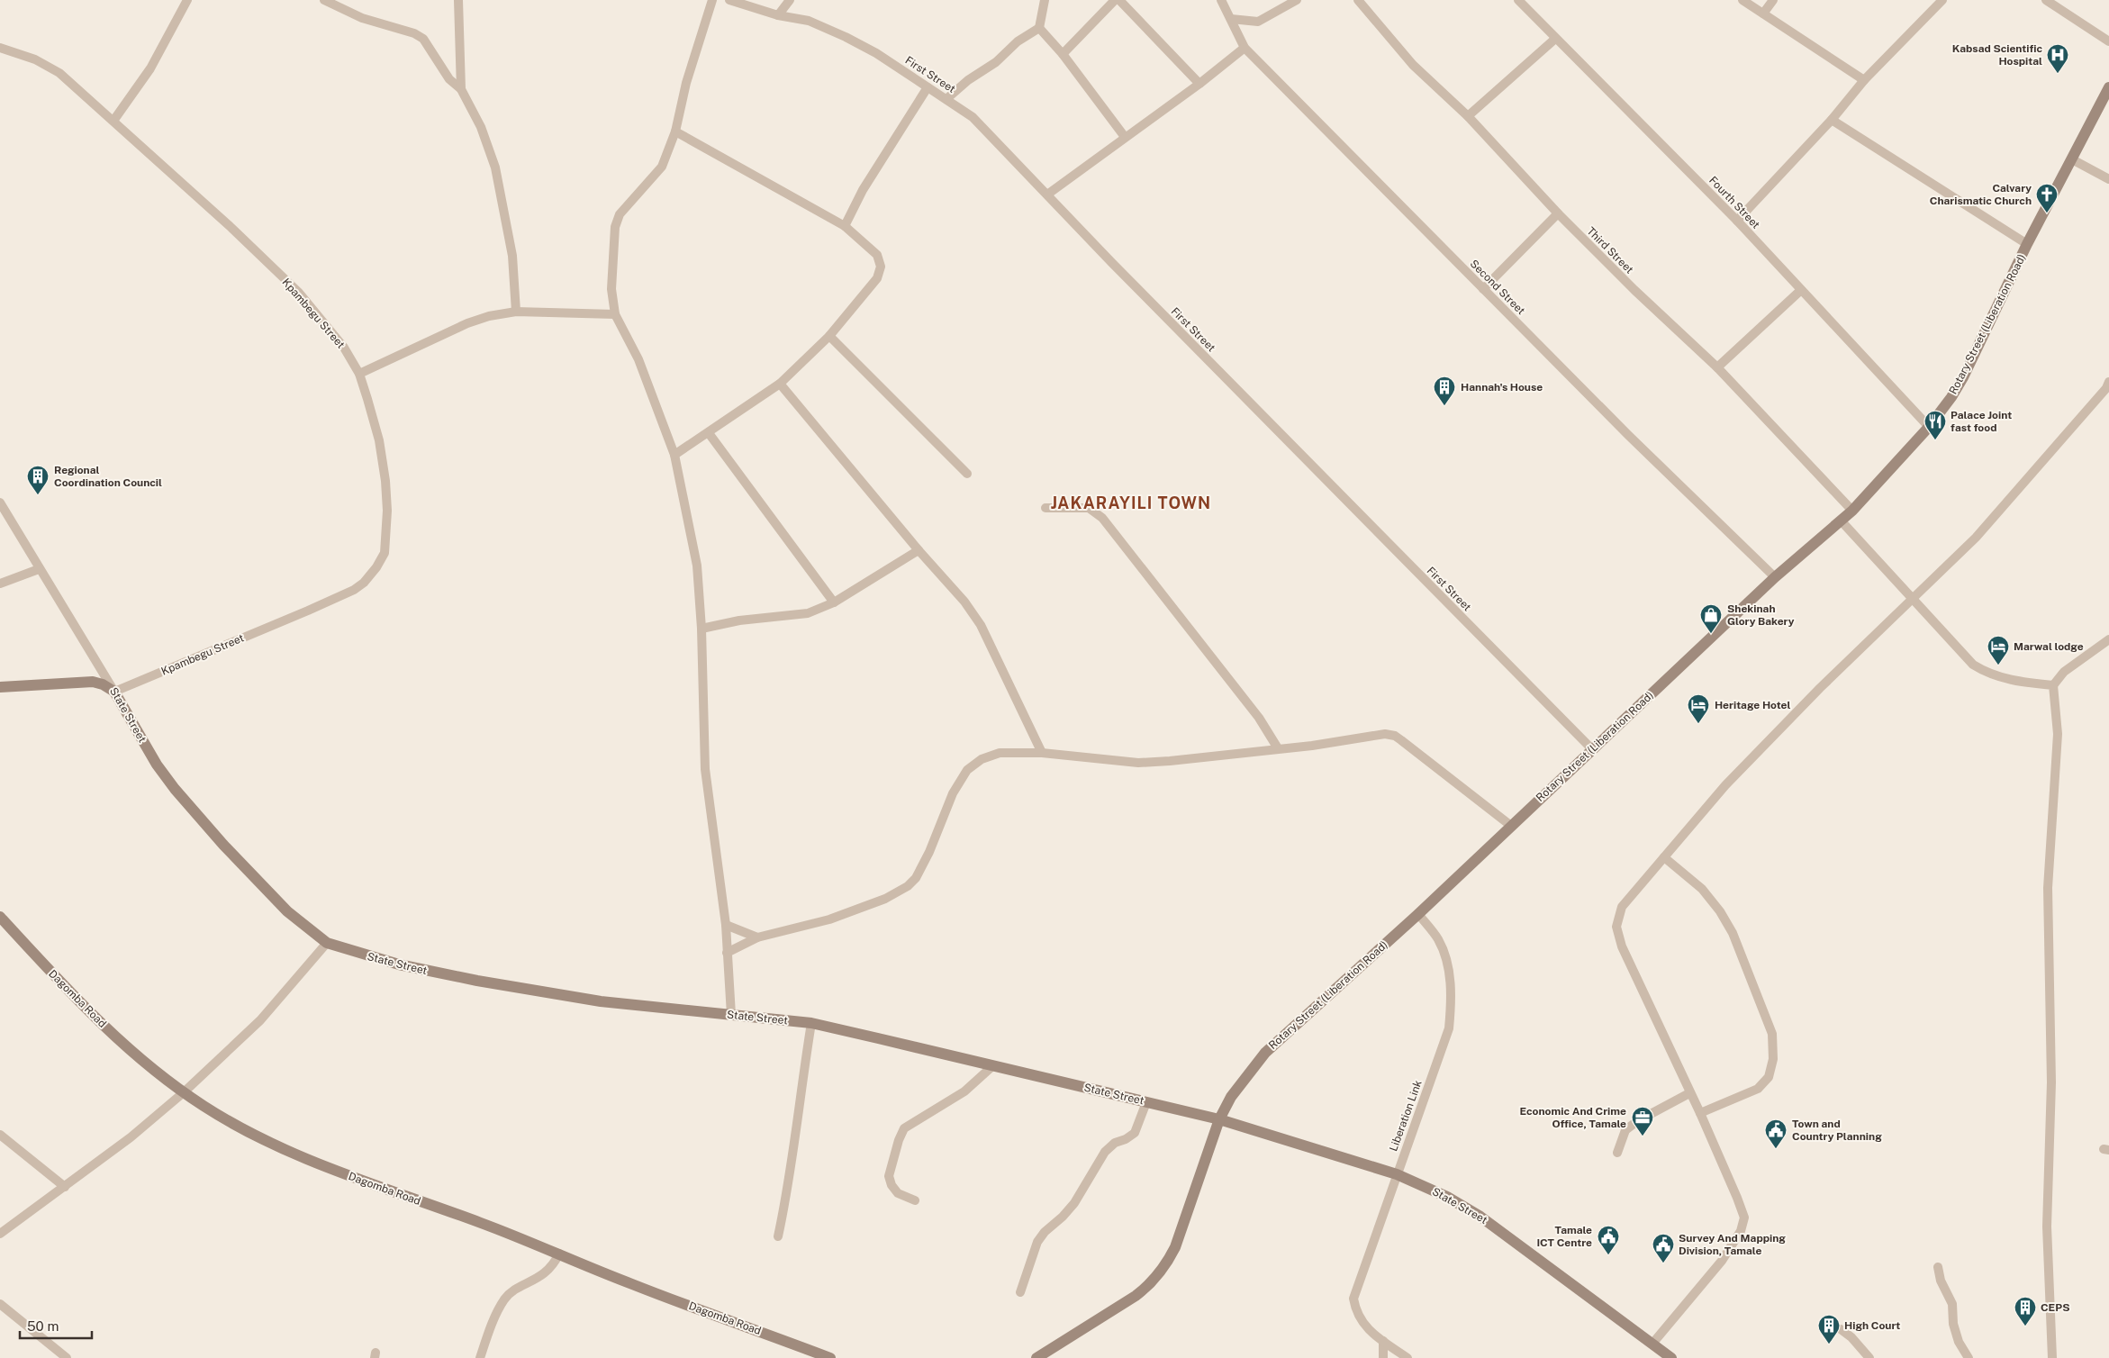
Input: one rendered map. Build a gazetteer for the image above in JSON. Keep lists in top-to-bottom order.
{
  "streets": {
    "street": [
      "First Street",
      "Fourth Street",
      "Third Street",
      "Second Street",
      "Kpambegu Street",
      "Rotary Street (Liberation Road)",
      "State Street",
      "Dagomba Road",
      "Liberation Link"
    ]
  },
  "crossings": [
    ["First Street", "Rotary Street (Liberation Road)"],
    ["Fourth Street", "Rotary Street (Liberation Road)"],
    ["Third Street", "Rotary Street (Liberation Road)"],
    ["Second Street", "Rotary Street (Liberation Road)"],
    ["Kpambegu Street", "State Street"],
    ["Rotary Street (Liberation Road)", "State Street"],
    ["Rotary Street (Liberation Road)", "Liberation Link"],
    ["State Street", "Liberation Link"]
  ],
  "districts": ["JAKARAYILI TOWN"],
  "places": {
    "hospital": ["Kabsad Scientific Hospital"],
    "church": ["Calvary Charismatic Church"],
    "building": [
      "Hannah's House",
      "Regional Coordination Council",
      "CEPS",
      "High Court"
    ],
    "restaurant": ["Palace Joint fast food"],
    "shop": ["Shekinah Glory Bakery"],
    "hotel": ["Marwal lodge", "Heritage Hotel"],
    "office": ["Economic And Crime Office, Tamale"],
    "public building": ["Town and Country Planning", "Tamale ICT Centre", "Survey And Mapping Division, Tamale"]
  },
  "scale_bar": "50 m"
}
